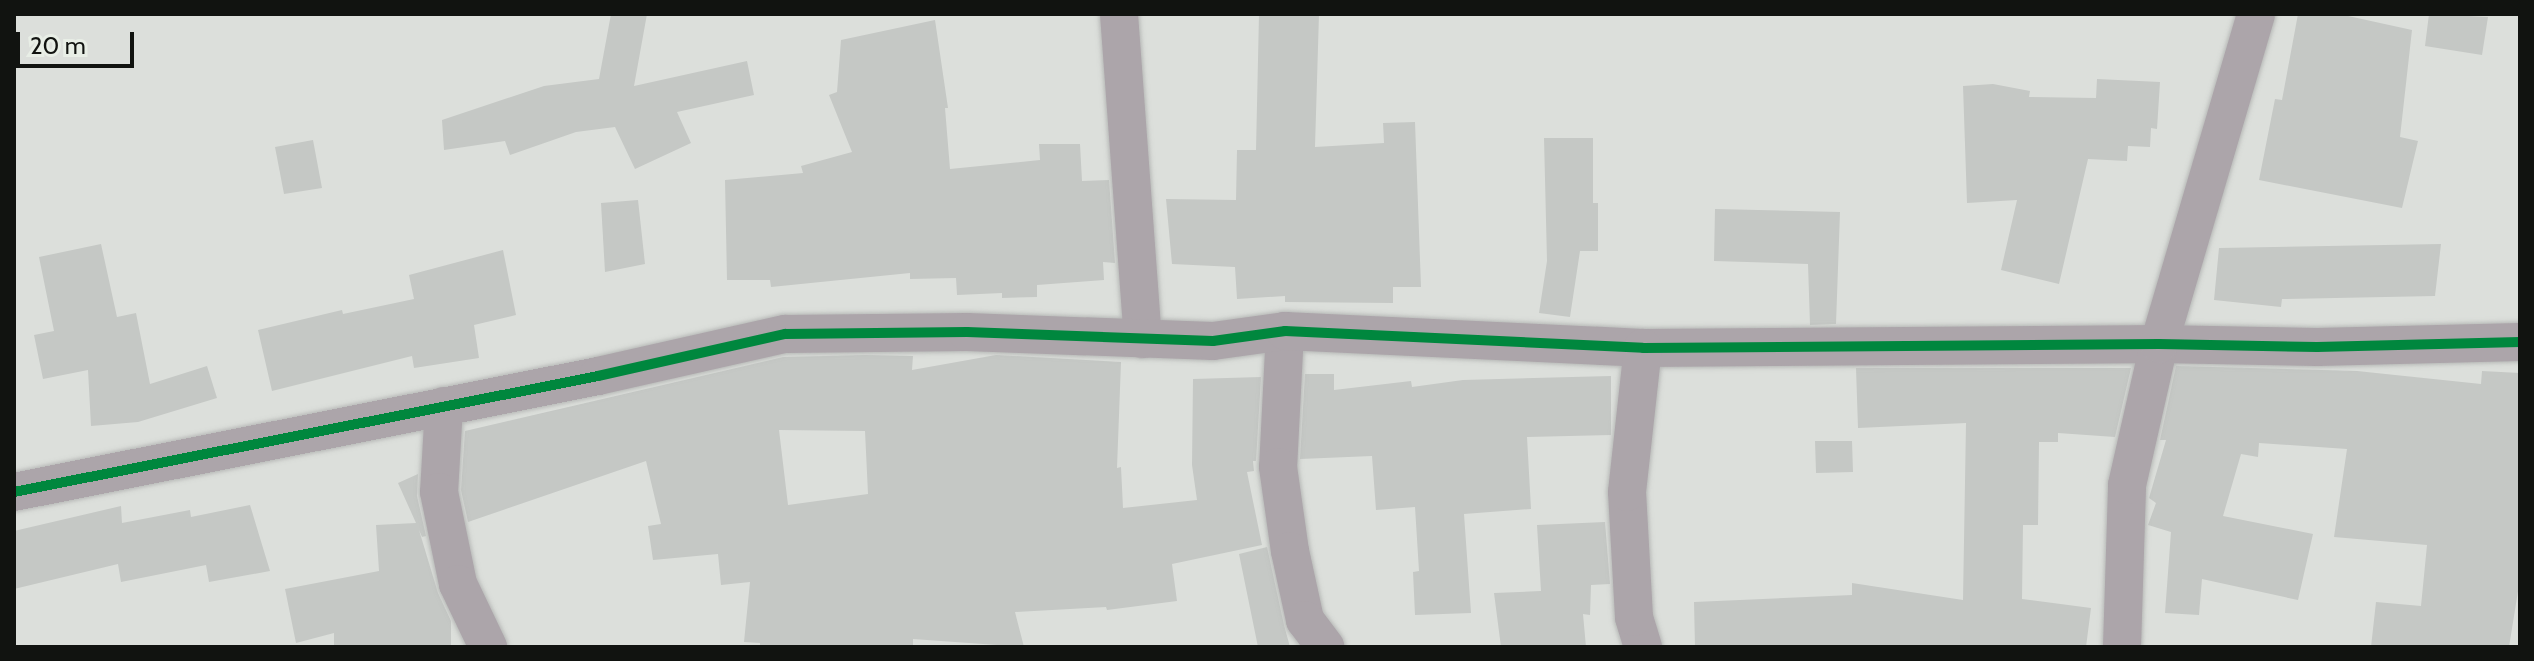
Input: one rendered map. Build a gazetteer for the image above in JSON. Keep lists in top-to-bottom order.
{
  "scale_bar": "20 m"
}
